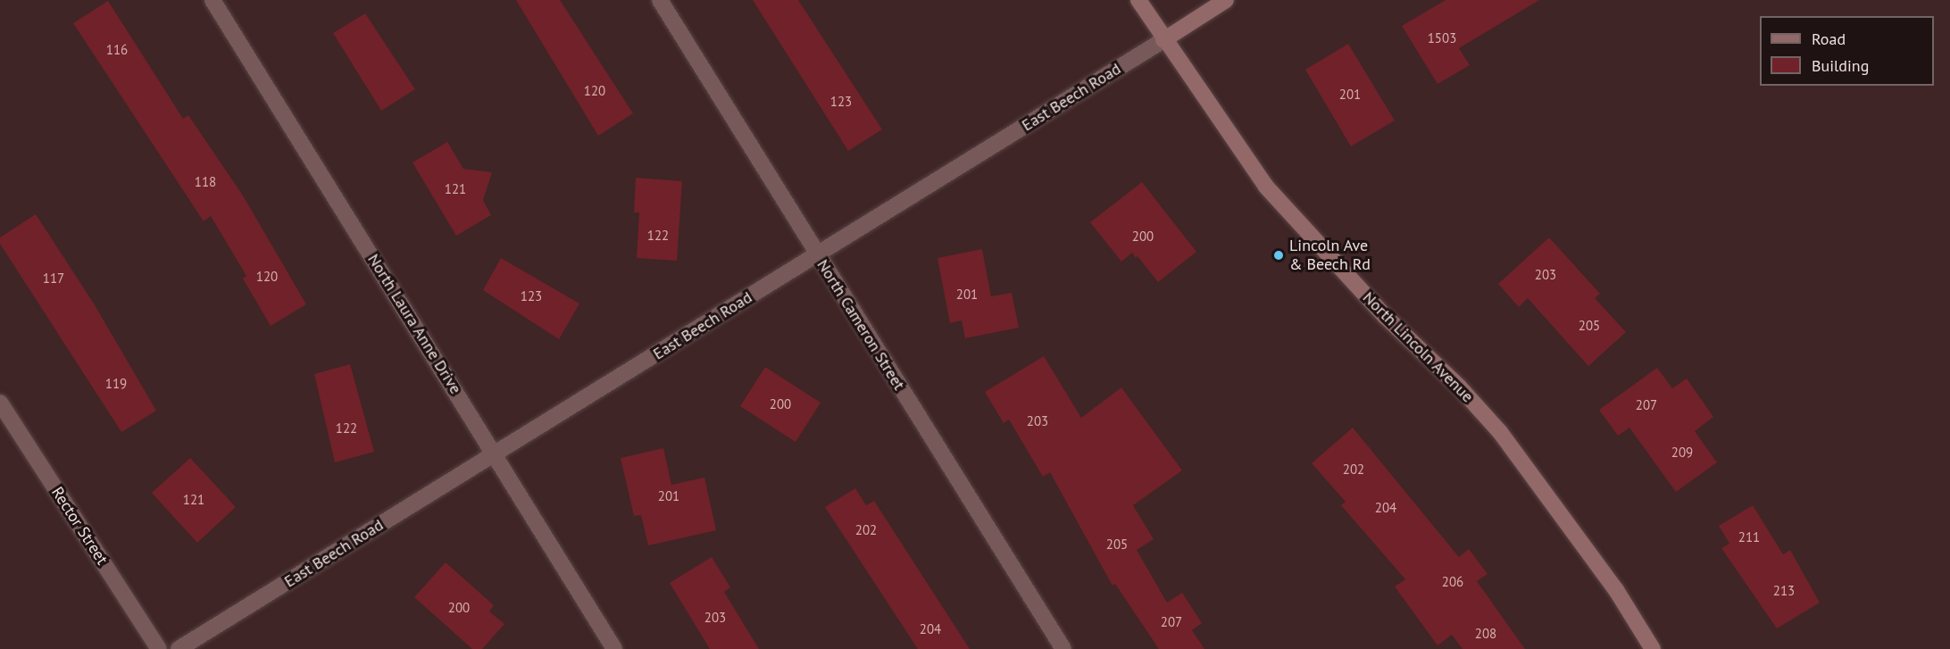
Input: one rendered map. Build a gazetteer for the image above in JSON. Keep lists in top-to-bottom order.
{
  "streets": {
    "street": [
      "East Beech Road",
      "North Laura Anne Drive",
      "North Cameron Street",
      "North Lincoln Avenue",
      "Rector Street"
    ]
  },
  "crossings": [
    ["East Beech Road", "North Laura Anne Drive"],
    ["East Beech Road", "North Cameron Street"],
    ["East Beech Road", "North Lincoln Avenue"]
  ],
  "places": ["Lincoln Ave & Beech Rd"],
  "house_numbers": [
    "1503",
    "116",
    "120",
    "201",
    "123",
    "118",
    "121",
    "122",
    "200",
    "203",
    "120",
    "117",
    "201",
    "123",
    "205",
    "119",
    "200",
    "207",
    "203",
    "122",
    "209",
    "202",
    "201",
    "121",
    "204",
    "202",
    "211",
    "205",
    "206",
    "213",
    "200",
    "203",
    "207",
    "204",
    "208"
  ],
  "legend": ["Road", "Building"]
}
